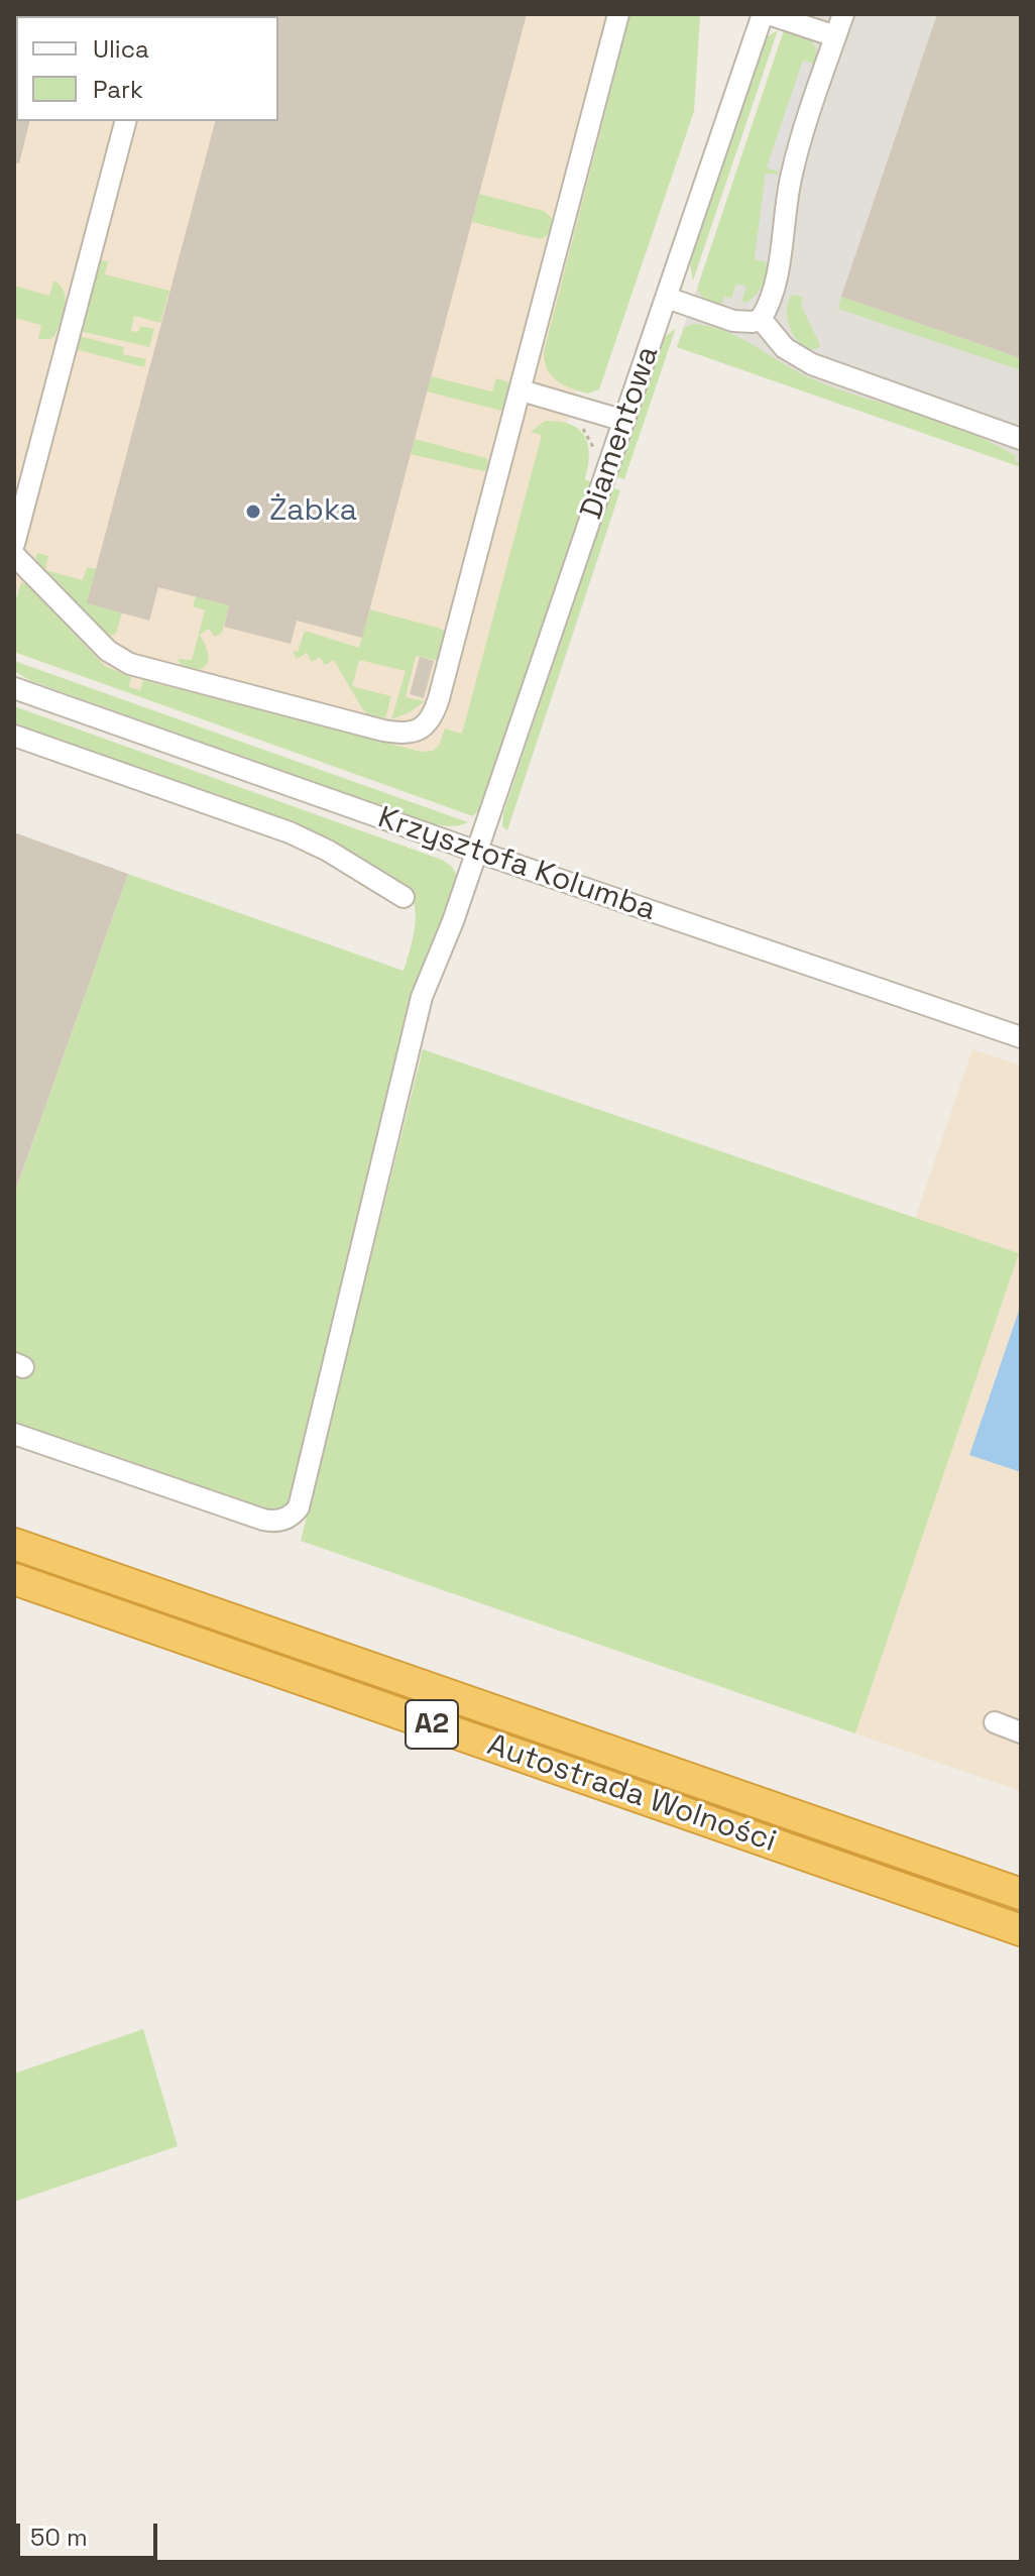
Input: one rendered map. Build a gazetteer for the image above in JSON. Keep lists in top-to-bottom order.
{
  "streets": {
    "highway": ["A2", "Autostrada Wolności"],
    "street": ["Diamentowa", "Krzysztofa Kolumba"]
  },
  "crossings": [
    ["Diamentowa", "Krzysztofa Kolumba"]
  ],
  "places": ["Żabka"],
  "legend": ["Ulica", "Park"],
  "scale_bar": "50 m"
}
